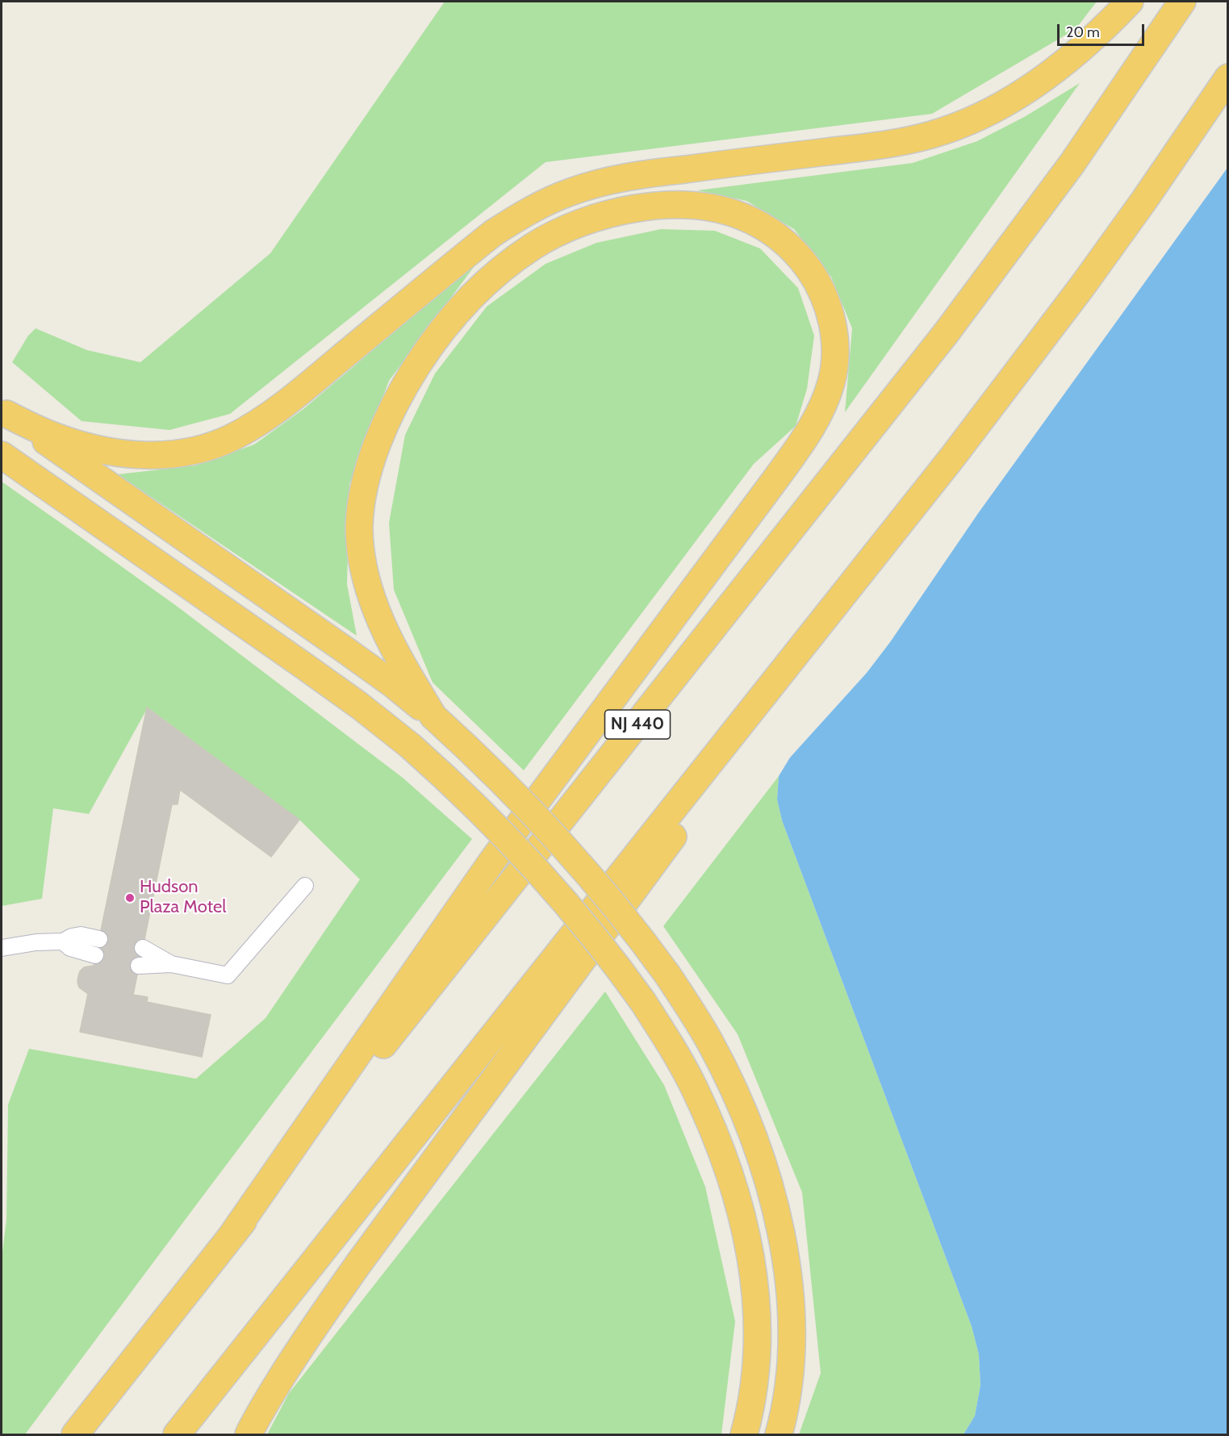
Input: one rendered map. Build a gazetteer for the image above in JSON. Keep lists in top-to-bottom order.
{
  "streets": {
    "highway": ["NJ 440"]
  },
  "places": ["Hudson Plaza Motel"],
  "scale_bar": "20 m"
}
